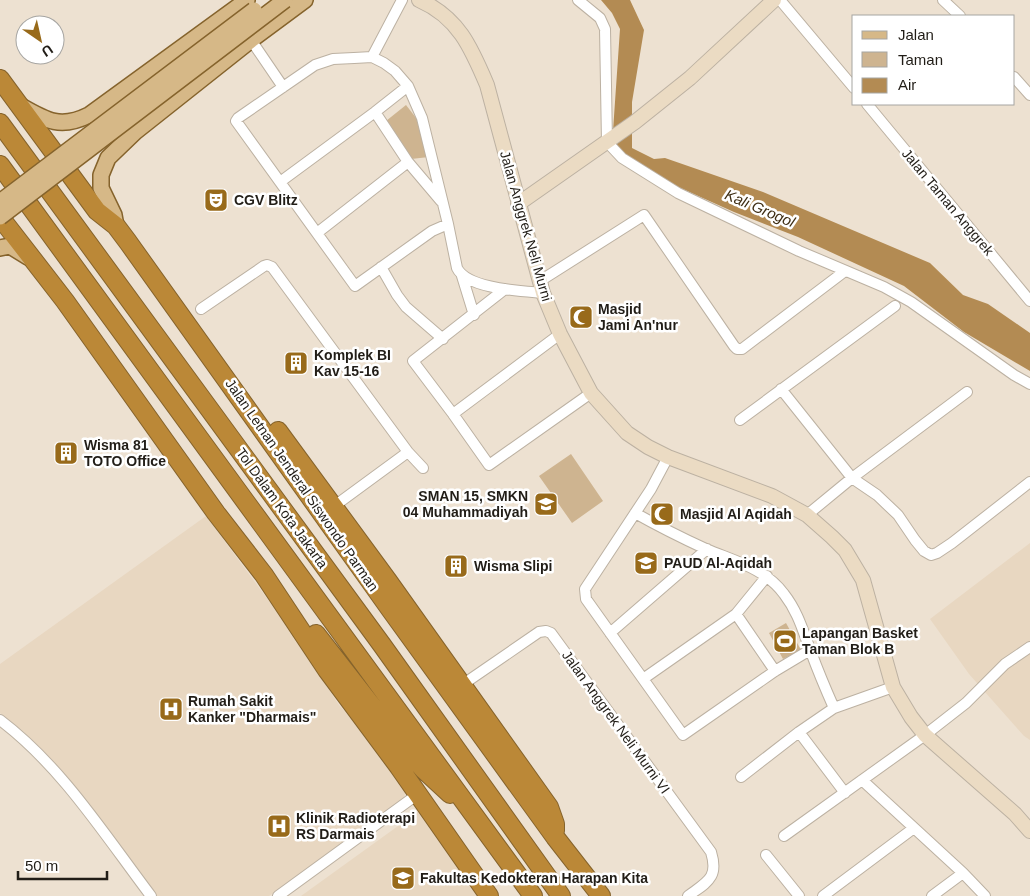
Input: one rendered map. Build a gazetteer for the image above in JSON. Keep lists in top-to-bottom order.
{
  "streets": {
    "highway": ["Jalan Letnan Jenderal Siswondo Parman", "Tol Dalam Kota Jakarta"],
    "street": ["Jalan Taman Anggrek", "Jalan Anggrek Neli Murni", "Jalan Anggrek Neli Murni VI"]
  },
  "water": ["Kali Grogol"],
  "places": {
    "theatre": ["CGV Blitz"],
    "mosque": ["Masjid Jami An'nur", "Masjid Al Aqidah"],
    "building": ["Komplek BI Kav 15-16", "Wisma 81 TOTO Office", "Wisma Slipi"],
    "school or university": ["SMAN 15, SMKN 04 Muhammadiyah", "PAUD Al-Aqidah", "Fakultas Kedokteran Harapan Kita"],
    "sports": ["Lapangan Basket Taman Blok B"],
    "hospital": ["Rumah Sakit Kanker \"Dharmais\"", "Klinik Radioterapi RS Darmais"]
  },
  "legend": ["Jalan", "Taman", "Air"],
  "scale_bar": "50 m",
  "north": "bottom right"
}
